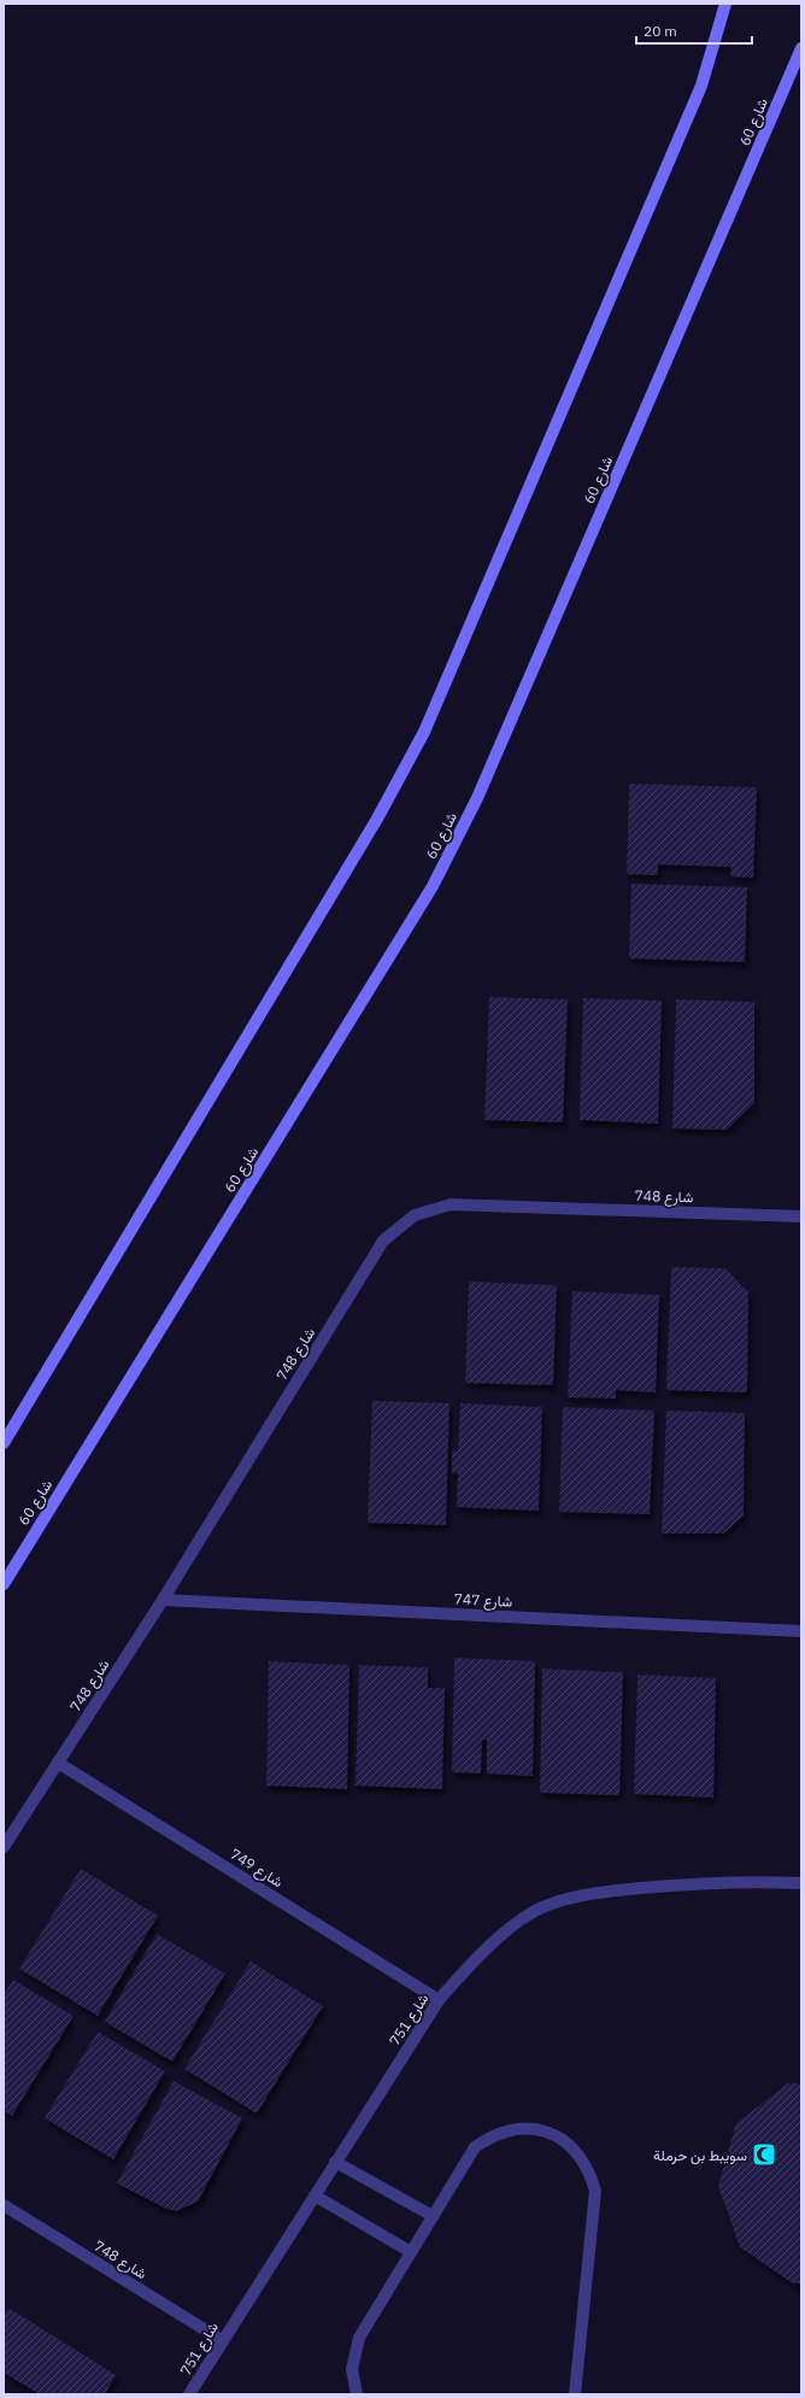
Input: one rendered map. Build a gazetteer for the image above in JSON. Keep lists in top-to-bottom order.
{
  "streets": {
    "main road": ["شارع 60"],
    "street": [
      "شارع 748",
      "شارع 747",
      "شارع 749",
      "شارع 751"
    ]
  },
  "crossings": [
    ["شارع 748", "شارع 747"],
    ["شارع 748", "شارع 749"],
    ["شارع 748", "شارع 751"],
    ["شارع 749", "شارع 751"]
  ],
  "places": {
    "mosque": ["سويبط بن حرملة"]
  },
  "scale_bar": "20 m"
}
